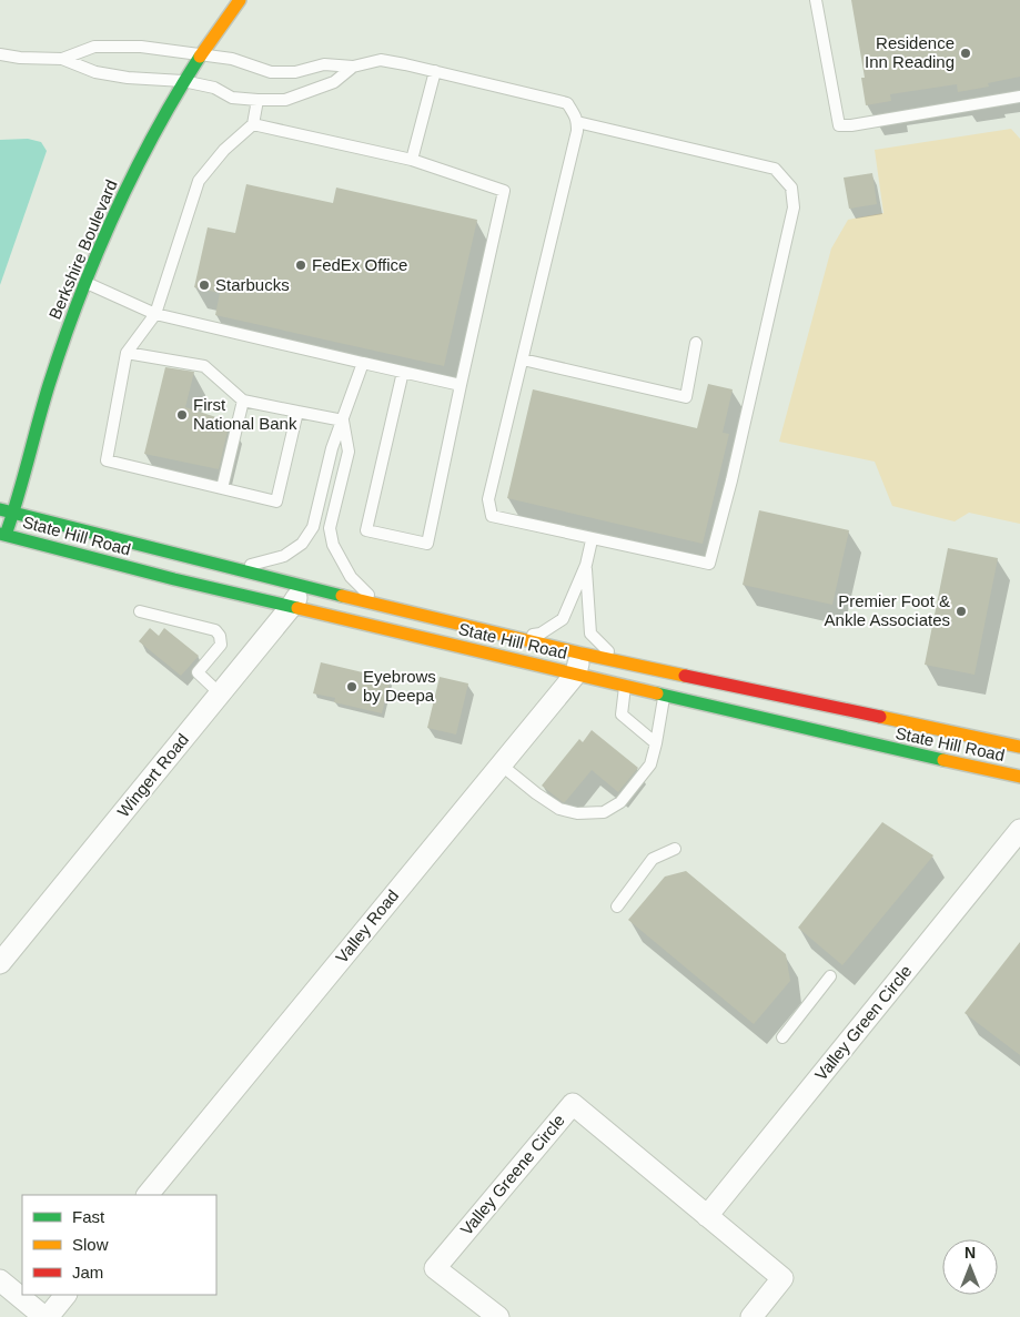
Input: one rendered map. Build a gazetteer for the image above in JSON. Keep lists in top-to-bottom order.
{
  "streets": {
    "main road": ["Berkshire Boulevard", "State Hill Road"],
    "street": [
      "Wingert Road",
      "Valley Road",
      "Valley Green Circle",
      "Valley Greene Circle"
    ]
  },
  "crossings": [
    ["Berkshire Boulevard", "State Hill Road"],
    ["State Hill Road", "Wingert Road"],
    ["State Hill Road", "Valley Road"],
    ["Valley Green Circle", "Valley Greene Circle"]
  ],
  "places": [
    "Residence Inn Reading",
    "FedEx Office",
    "Starbucks",
    "First National Bank",
    "Premier Foot & Ankle Associates",
    "Eyebrows by Deepa"
  ],
  "legend": ["Fast", "Slow", "Jam"],
  "north": "top"
}
